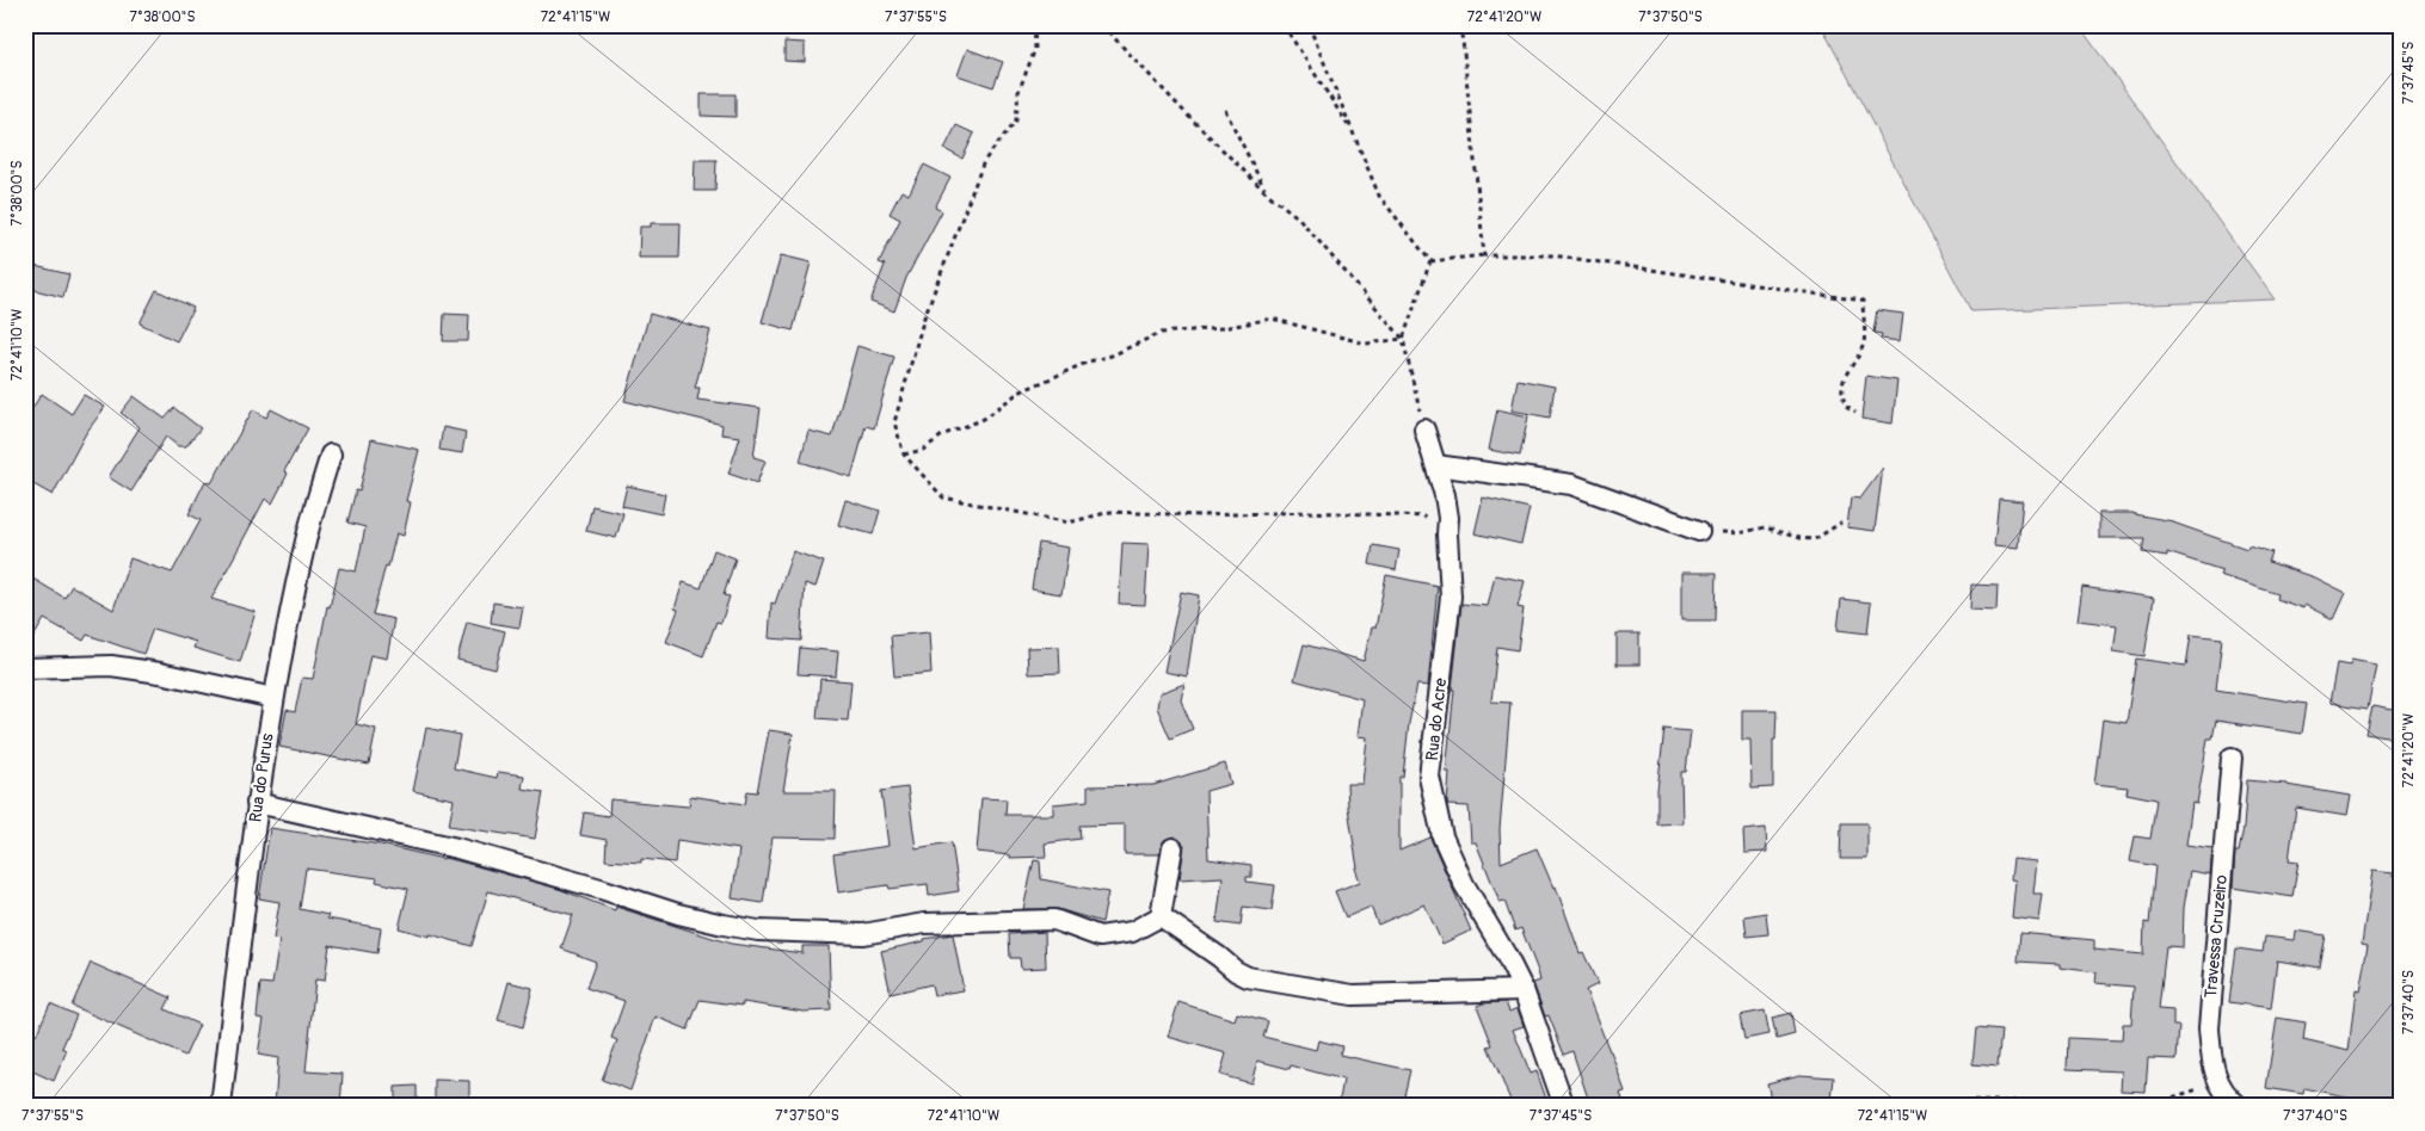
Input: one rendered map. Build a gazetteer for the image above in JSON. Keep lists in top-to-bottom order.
{
  "streets": {
    "street": ["Rua do Acre", "Rua do Purus", "Travessa Cruzeiro"]
  },
  "coordinates": [
    "7°38'00\"S",
    "72°41'15\"W",
    "7°37'55\"S",
    "72°41'20\"W",
    "7°37'50\"S",
    "7°37'45\"S",
    "72°41'10\"W",
    "7°37'40\"S"
  ]
}
